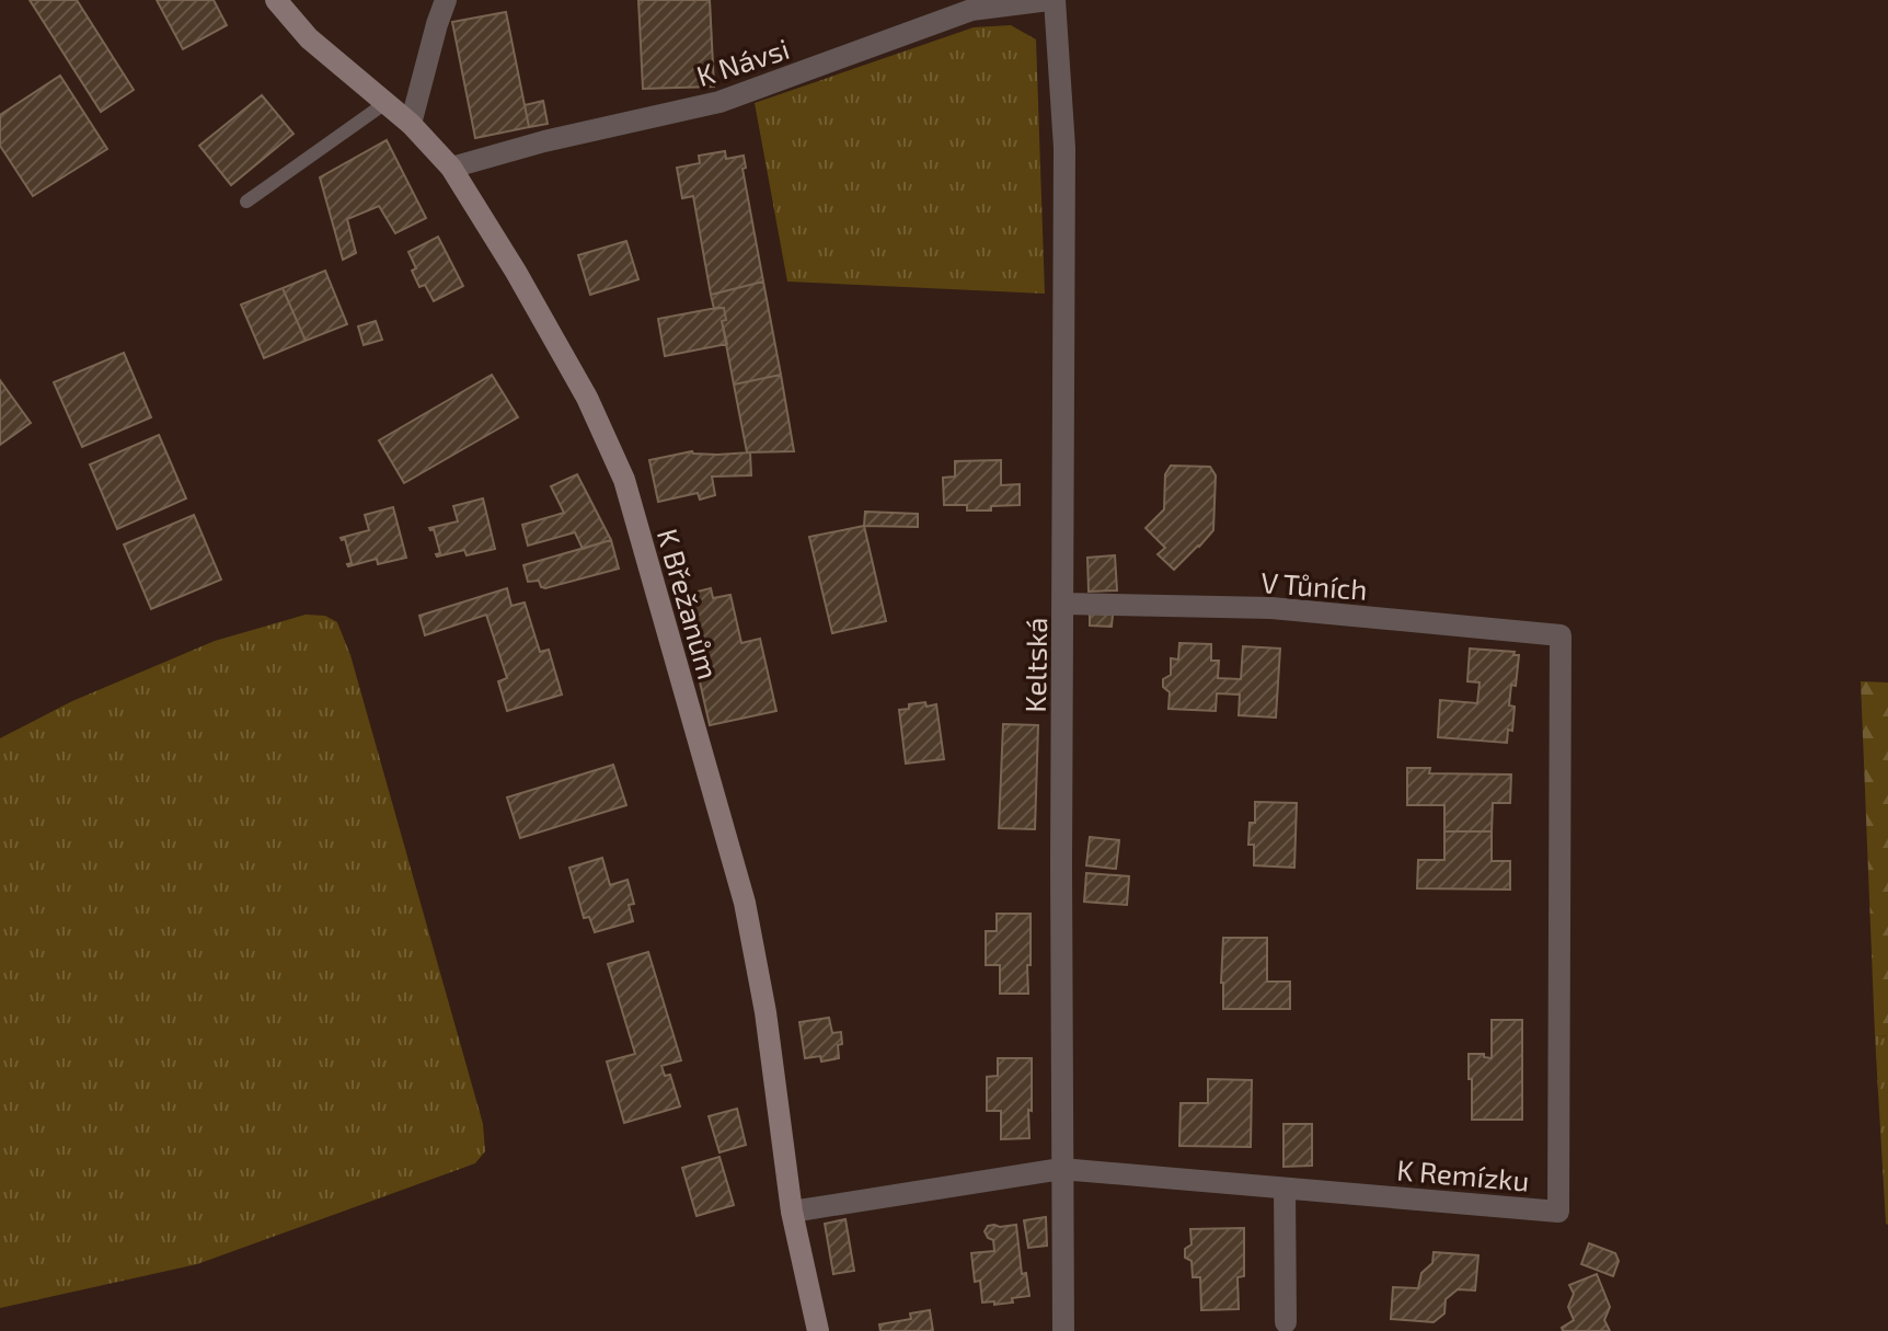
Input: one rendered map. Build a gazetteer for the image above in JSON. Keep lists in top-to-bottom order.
{
  "streets": {
    "street": [
      "K Návsi",
      "V Tůních",
      "K Břežanům",
      "Keltská",
      "K Remízku"
    ]
  },
  "crossings": [
    ["K Návsi", "K Břežanům"],
    ["K Návsi", "Keltská"],
    ["V Tůních", "Keltská"],
    ["V Tůních", "K Remízku"],
    ["K Břežanům", "K Remízku"],
    ["Keltská", "K Remízku"]
  ]
}
